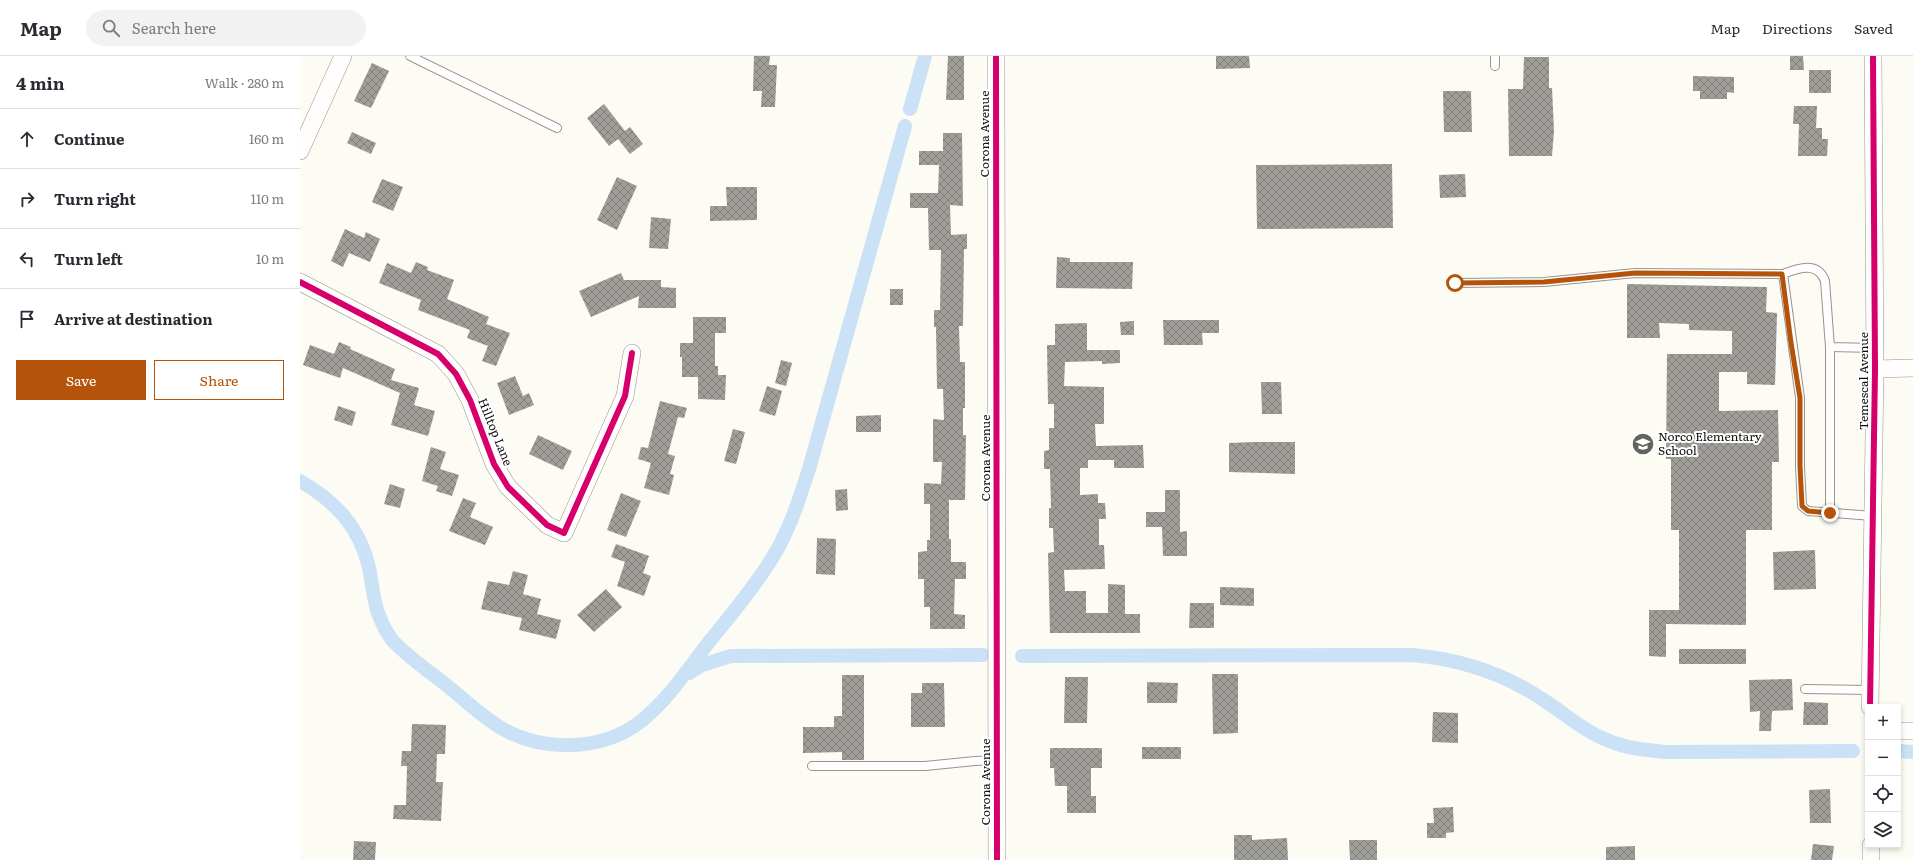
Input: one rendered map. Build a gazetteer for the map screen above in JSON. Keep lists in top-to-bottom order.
{
  "streets": {
    "street": ["Corona Avenue", "Temescal Avenue", "Hilltop Lane"]
  },
  "places": {
    "school or university": ["Norco Elementary School"]
  },
  "page": {
    "header": "Map",
    "search": "Search here",
    "nav": ["Map", "Directions", "Saved"],
    "heading": ["4 min", "Walk · 280 m"],
    "list": [
      ["Continue", "160 m"],
      ["Turn right", "110 m"],
      ["Turn left", "10 m"],
      "Arrive at destination"
    ],
    "buttons": ["Save", "Share"],
    "map_buttons": ["+", "−"]
  }
}
